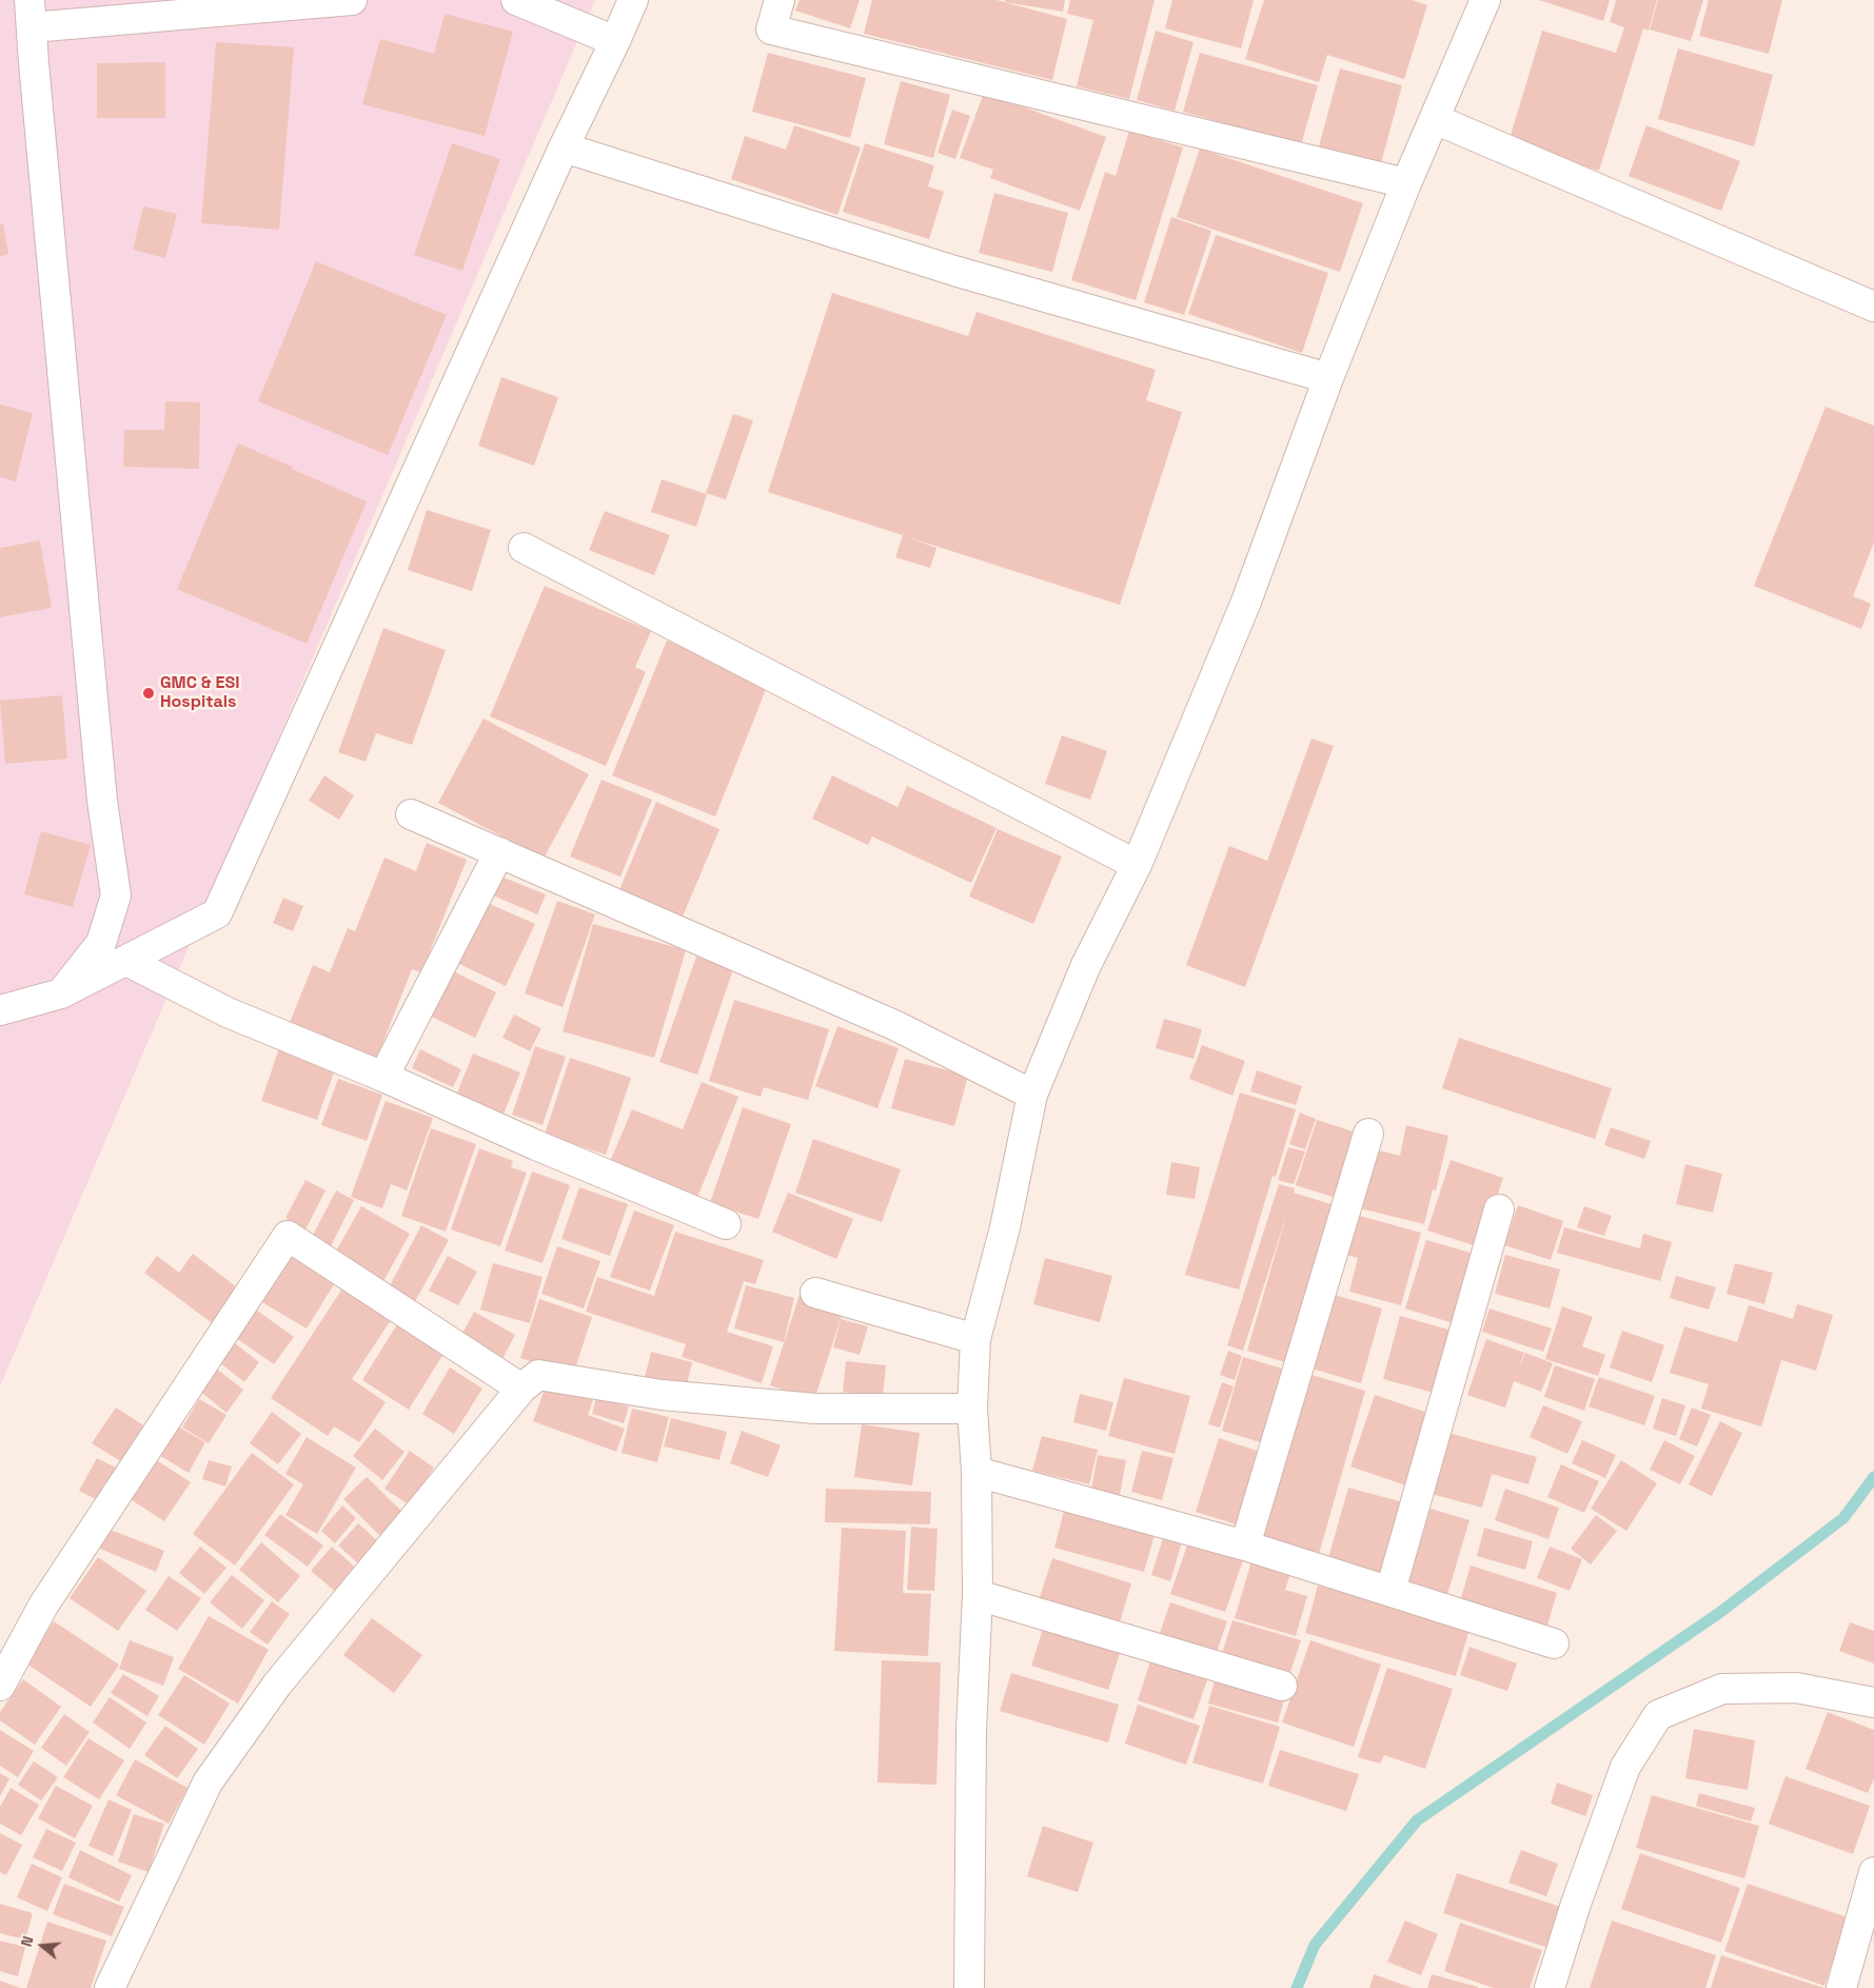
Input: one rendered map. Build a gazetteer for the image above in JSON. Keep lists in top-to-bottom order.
{
  "places": ["GMC & ESI Hospitals"],
  "north": "left"
}
